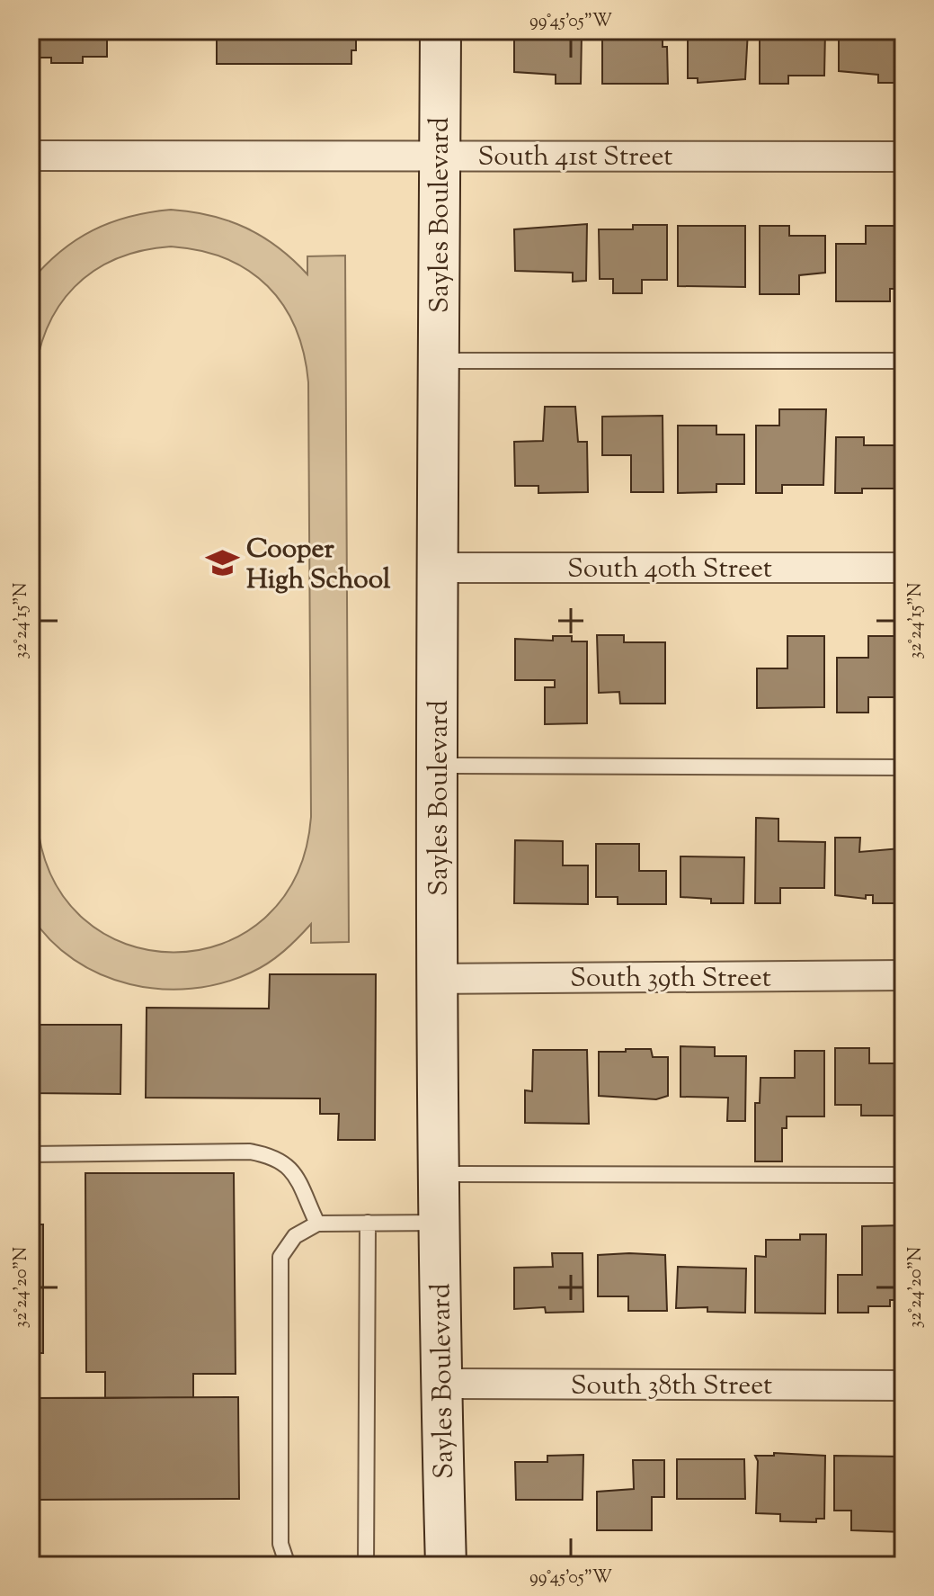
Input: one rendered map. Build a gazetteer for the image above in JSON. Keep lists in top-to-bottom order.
{
  "streets": {
    "street": [
      "South 41st Street",
      "Sayles Boulevard",
      "South 40th Street",
      "South 39th Street",
      "South 38th Street"
    ]
  },
  "crossings": [
    ["South 41st Street", "Sayles Boulevard"],
    ["Sayles Boulevard", "South 40th Street"],
    ["Sayles Boulevard", "South 39th Street"],
    ["Sayles Boulevard", "South 38th Street"]
  ],
  "places": {
    "school or university": ["Cooper High School"]
  },
  "coordinates": ["99°45'05\"W", "32°24'15\"N", "32°24'20\"N"]
}
